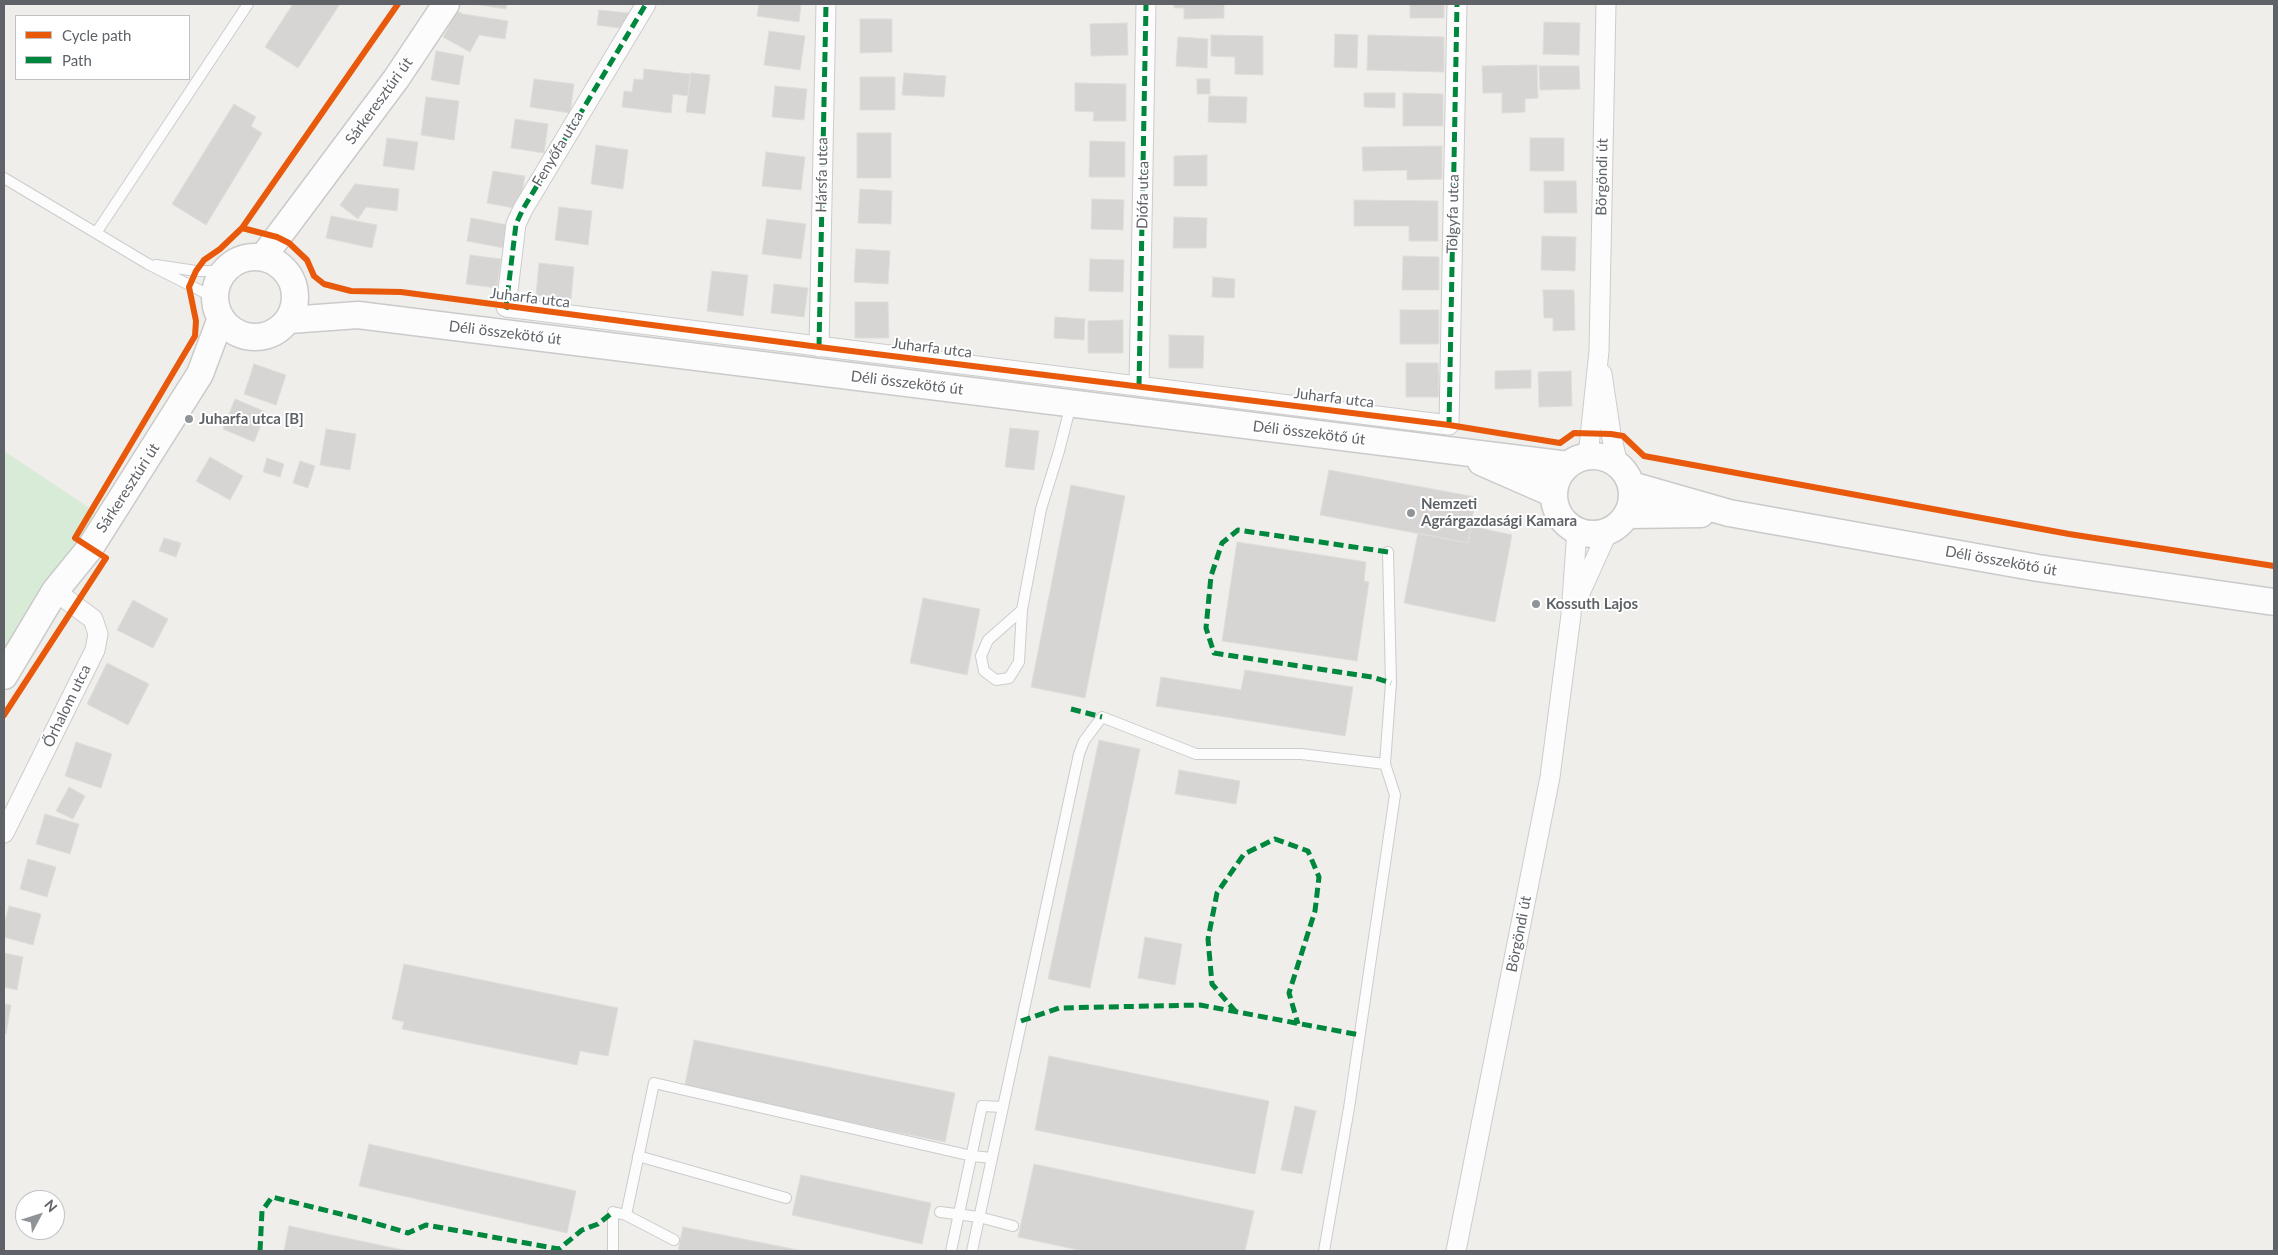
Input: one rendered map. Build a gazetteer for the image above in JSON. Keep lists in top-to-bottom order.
{
  "streets": {
    "main road": ["Sárkeresztúri út", "Déli összekötő út"],
    "street": [
      "Fenyőfa utca",
      "Hársfa utca",
      "Börgöndi út",
      "Diófa utca",
      "Tölgyfa utca",
      "Juharfa utca",
      "Őrhalom utca"
    ]
  },
  "crossings": [
    ["Sárkeresztúri út", "Déli összekötő út"],
    ["Sárkeresztúri út", "Őrhalom utca"],
    ["Fenyőfa utca", "Juharfa utca"],
    ["Hársfa utca", "Juharfa utca"],
    ["Börgöndi út", "Déli összekötő út"],
    ["Diófa utca", "Juharfa utca"],
    ["Tölgyfa utca", "Juharfa utca"]
  ],
  "places": ["Juharfa utca [B]", "Nemzeti Agrárgazdasági Kamara", "Kossuth Lajos"],
  "legend": ["Cycle path", "Path"],
  "north": "top right"
}
